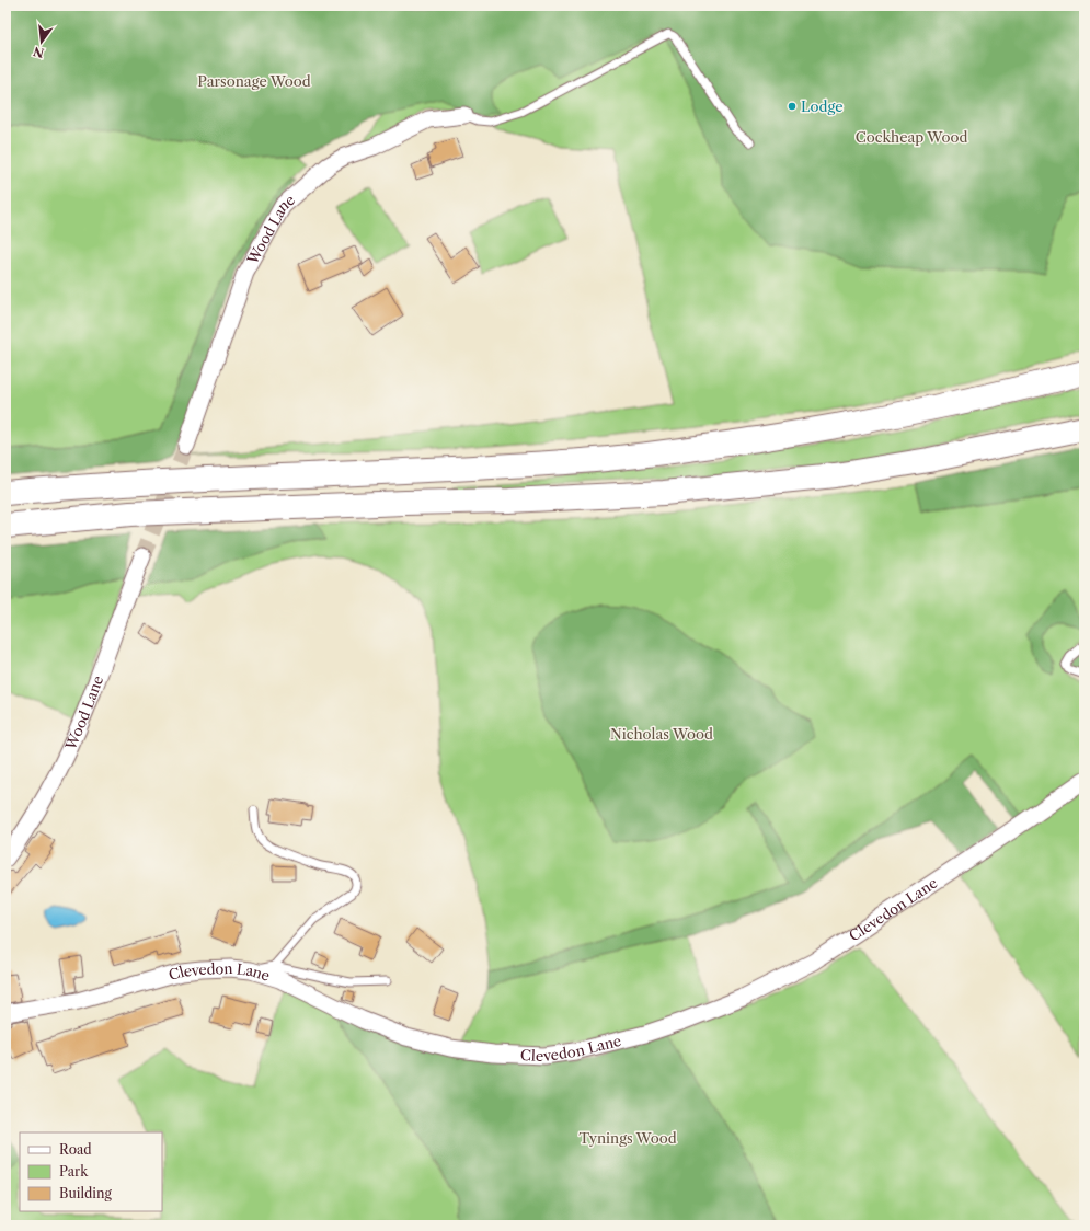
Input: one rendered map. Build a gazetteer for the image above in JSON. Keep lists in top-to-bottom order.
{
  "streets": {
    "street": ["Wood Lane", "Clevedon Lane"]
  },
  "parks": [
    "Parsonage Wood",
    "Cockheap Wood",
    "Nicholas Wood",
    "Tynings Wood"
  ],
  "places": ["Lodge"],
  "legend": ["Road", "Park", "Building"],
  "north": "bottom"
}
